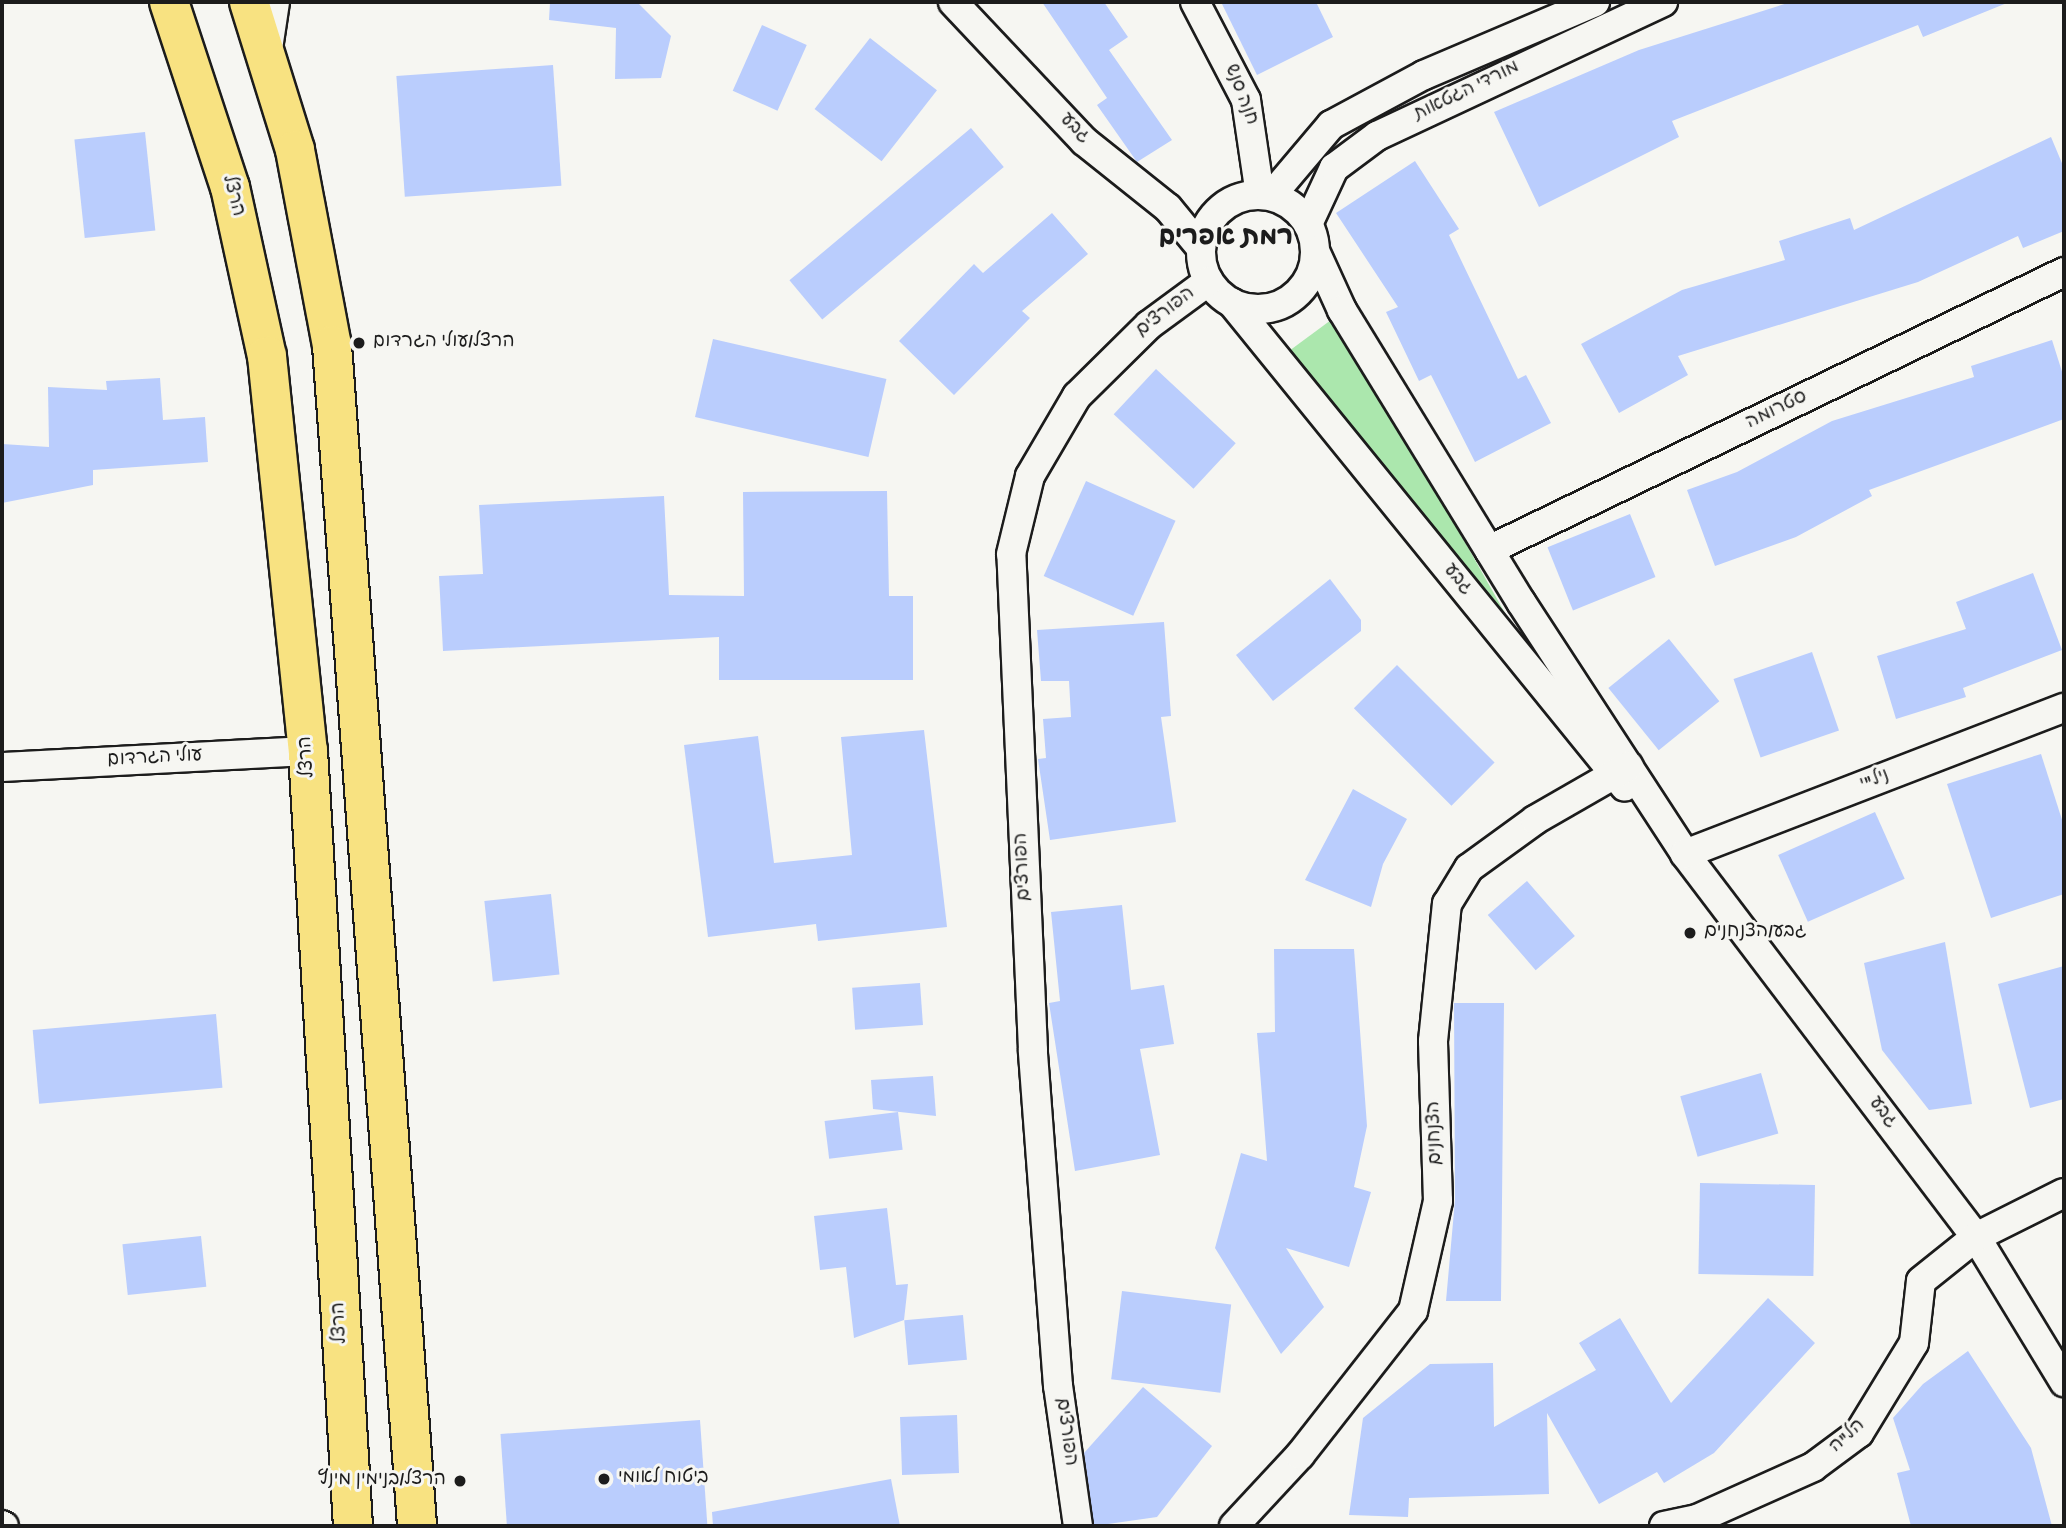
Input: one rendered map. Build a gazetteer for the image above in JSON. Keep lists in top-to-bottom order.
{
  "streets": {
    "highway": ["הרצל"],
    "street": [
      "מורדי הגטאות",
      "חנה סנש",
      "גבע",
      "הפורצים",
      "סטרומה",
      "עולי הגרדום",
      "ניל\"י",
      "הצנחנים",
      "הל\"ה"
    ]
  },
  "crossings": [
    ["מורדי הגטאות", "חנה סנש"],
    ["מורדי הגטאות", "גבע"],
    ["מורדי הגטאות", "הפורצים"],
    ["חנה סנש", "גבע"],
    ["חנה סנש", "הפורצים"],
    ["גבע", "הפורצים"],
    ["גבע", "סטרומה"],
    ["גבע", "ניל\"י"],
    ["גבע", "הצנחנים"],
    ["גבע", "הל\"ה"],
    ["הרצל", "עולי הגרדום"]
  ],
  "districts": ["רמת אפרים"],
  "places": [
    "הרצל/עולי הגרדום",
    "גבע/הצנחנים",
    "ביטוח לאומי",
    "הרצל/בנימין מינץ"
  ]
}
